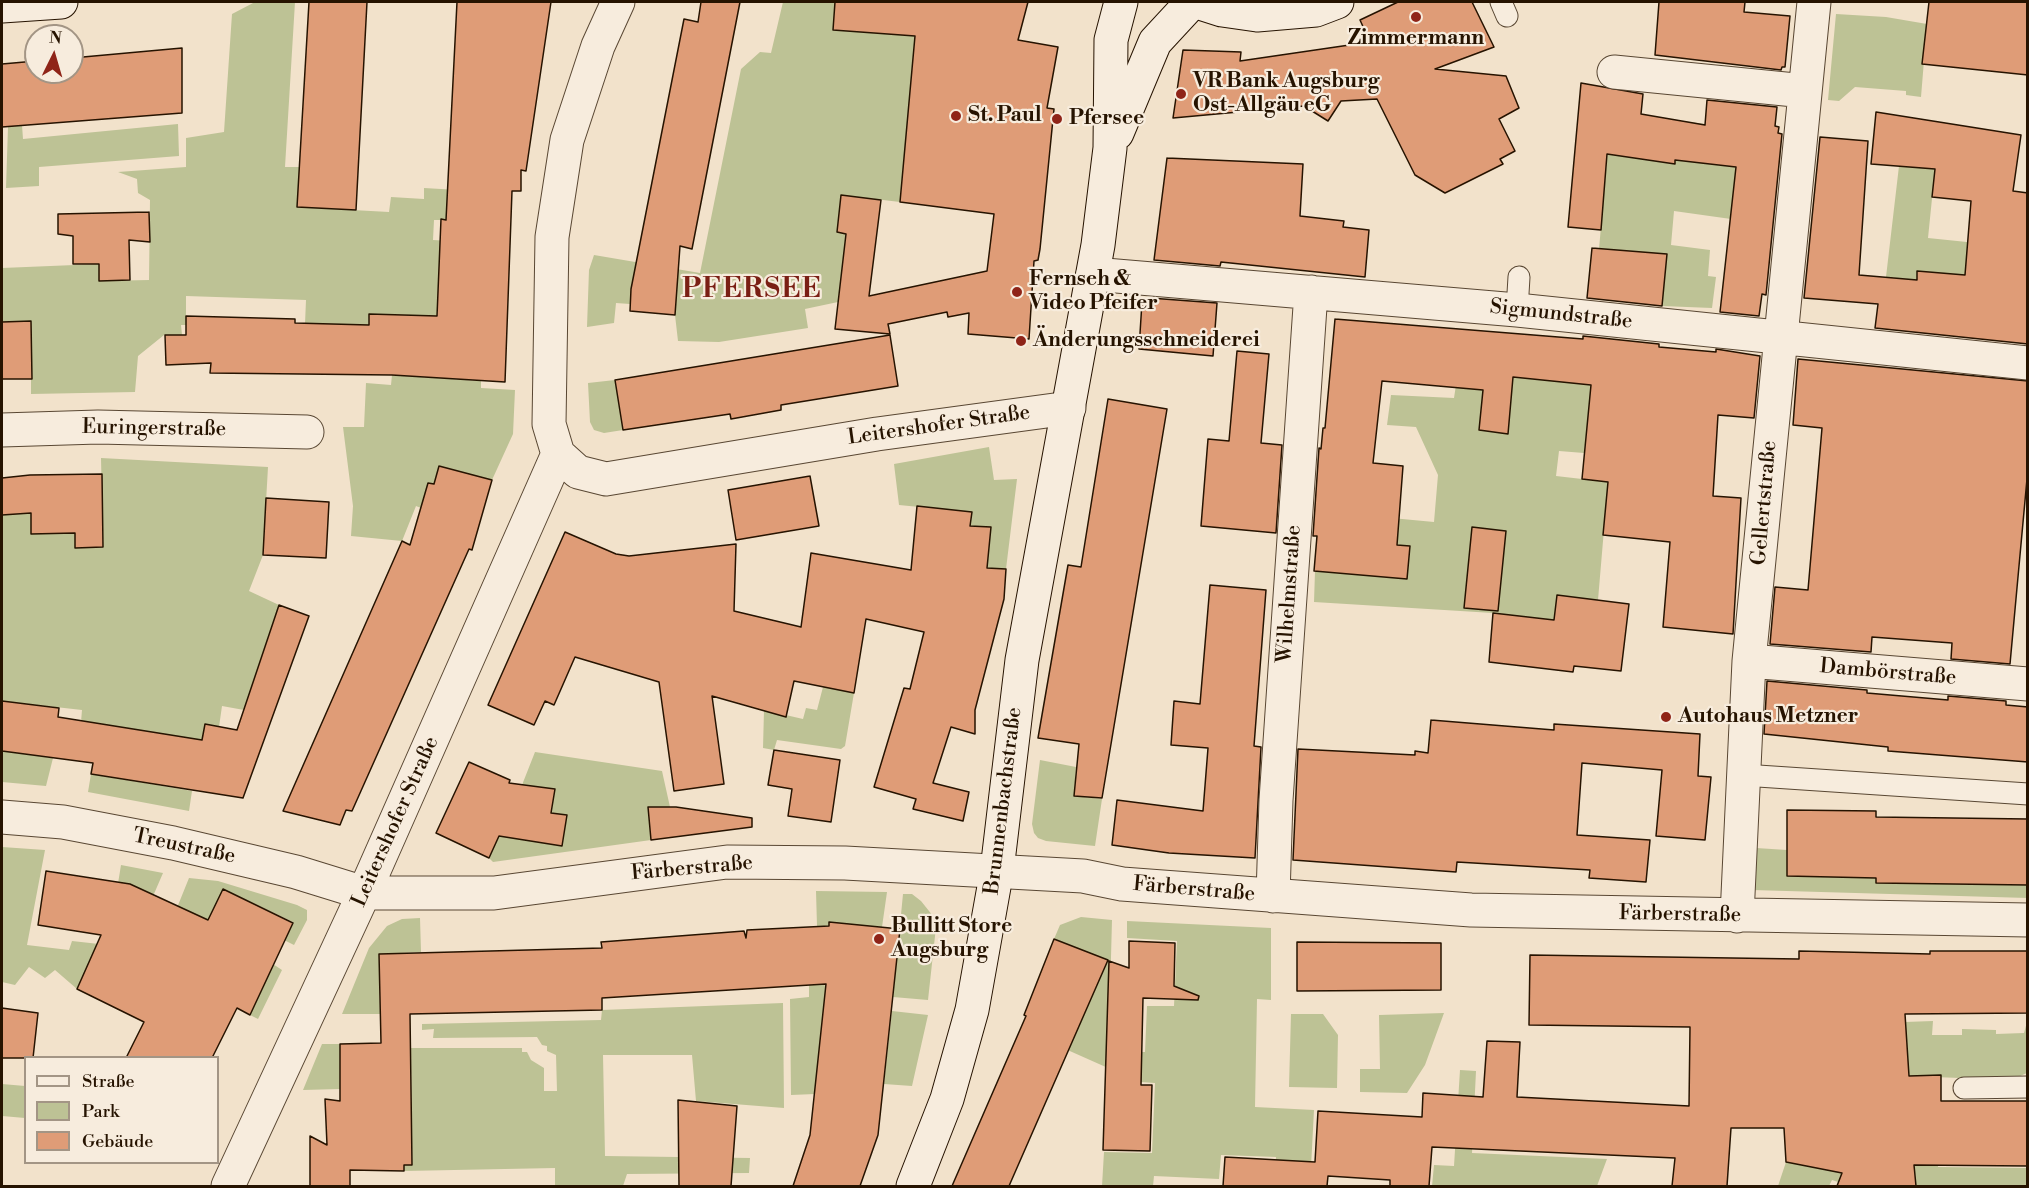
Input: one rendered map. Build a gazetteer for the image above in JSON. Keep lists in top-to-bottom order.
{
  "streets": {
    "street": [
      "Sigmundstraße",
      "Leitershofer Straße",
      "Euringerstraße",
      "Gellertstraße",
      "Wilhelmstraße",
      "Dambörstraße",
      "Brunnenbachstraße",
      "Treustraße",
      "Färberstraße"
    ]
  },
  "crossings": [
    ["Sigmundstraße", "Gellertstraße"],
    ["Sigmundstraße", "Wilhelmstraße"],
    ["Leitershofer Straße", "Brunnenbachstraße"],
    ["Leitershofer Straße", "Treustraße"],
    ["Leitershofer Straße", "Färberstraße"],
    ["Gellertstraße", "Dambörstraße"],
    ["Gellertstraße", "Färberstraße"],
    ["Wilhelmstraße", "Färberstraße"],
    ["Brunnenbachstraße", "Färberstraße"],
    ["Treustraße", "Färberstraße"]
  ],
  "districts": ["PFERSEE"],
  "places": [
    "Zimmermann",
    "VR Bank Augsburg Ost-Allgäu eG",
    "St. Paul",
    "Pfersee",
    "Fernseh & Video Pfeifer",
    "Änderungsschneiderei",
    "Autohaus Metzner",
    "Bullitt Store Augsburg"
  ],
  "legend": ["Straße", "Park", "Gebäude"],
  "north": "top"
}
